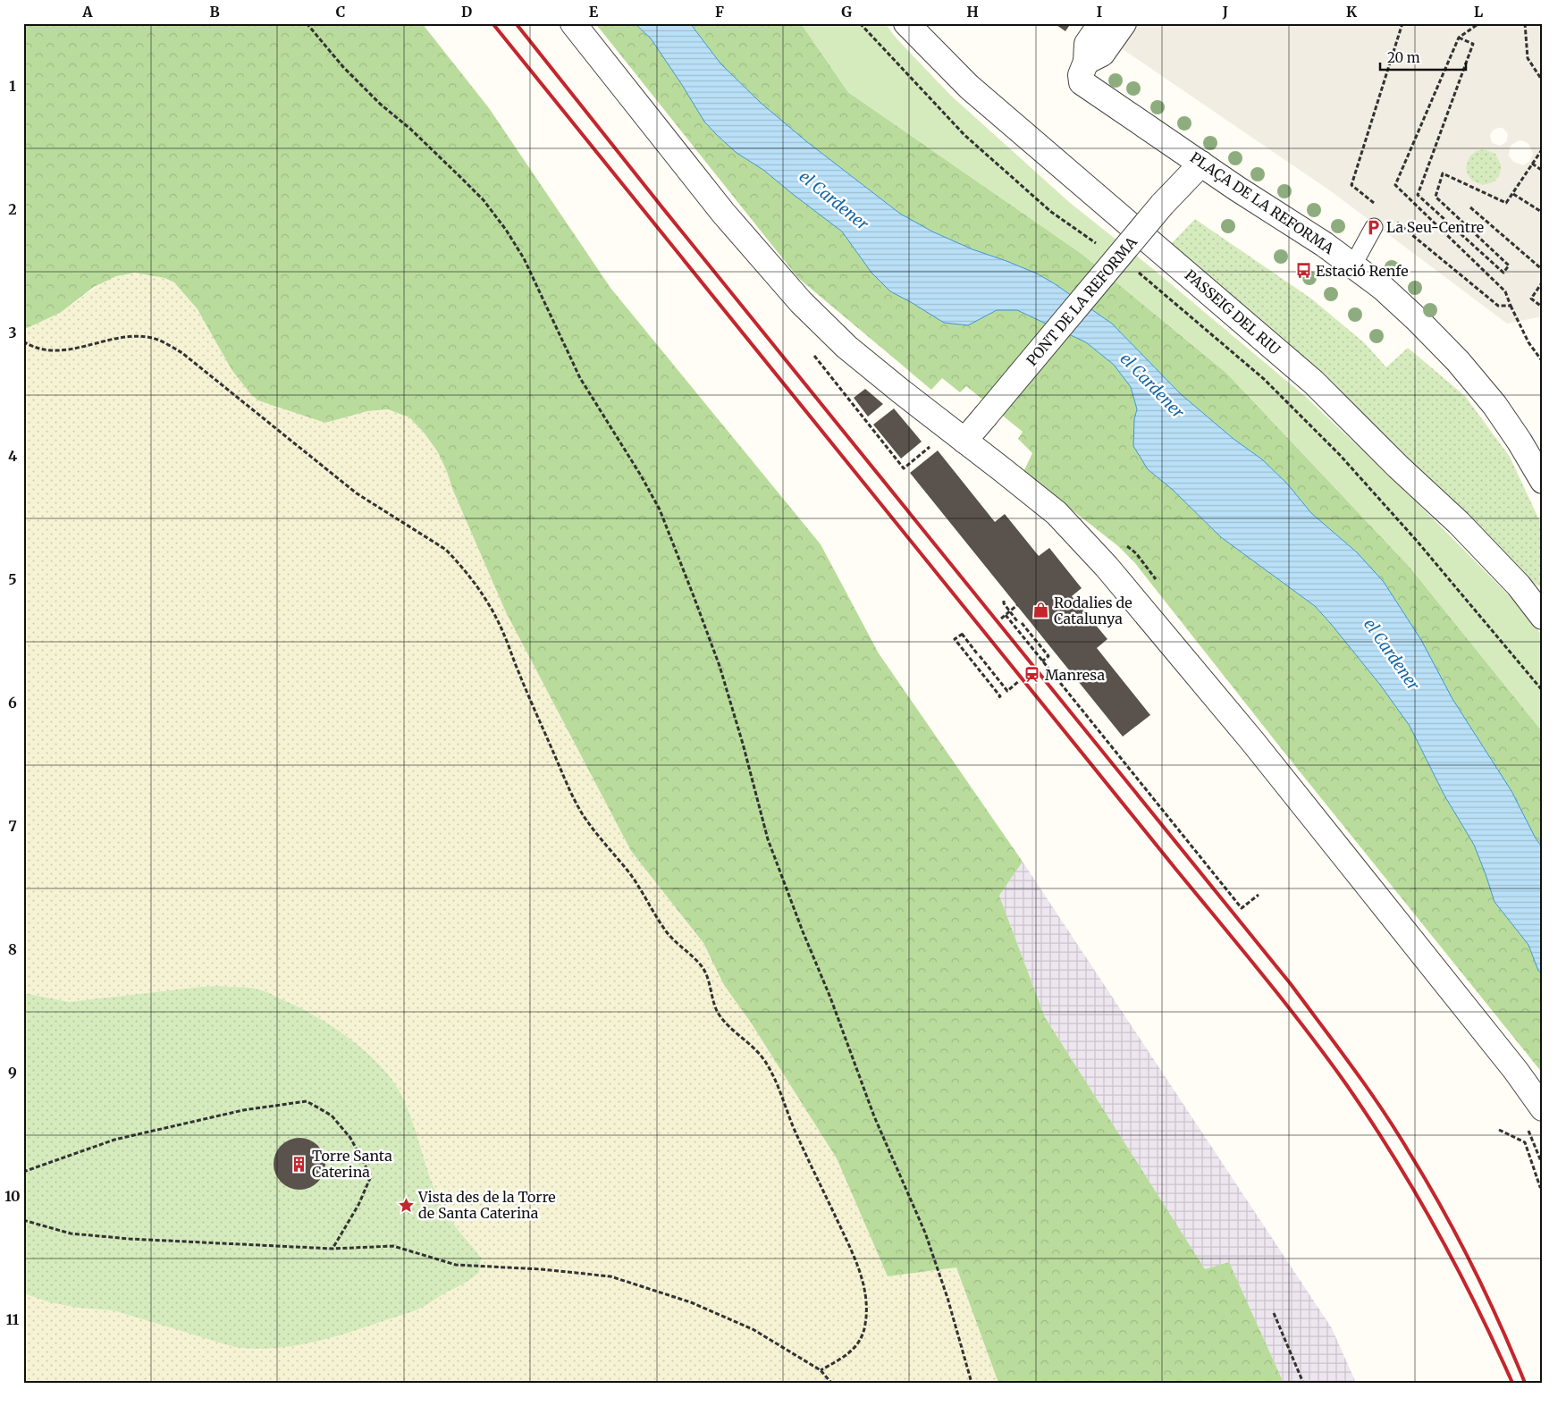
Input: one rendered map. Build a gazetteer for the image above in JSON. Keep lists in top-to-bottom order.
{
  "streets": {
    "street": ["PLAÇA DE LA REFORMA", "PONT DE LA REFORMA", "PASSEIG DEL RIU"]
  },
  "crossings": [
    ["PLAÇA DE LA REFORMA", "PONT DE LA REFORMA"]
  ],
  "water": ["el Cardener"],
  "places": {
    "parking": ["La Seu-Centre"],
    "bus stop": ["Estació Renfe"],
    "shop": ["Rodalies de Catalunya"],
    "station": ["Manresa"],
    "building": ["Torre Santa Caterina"],
    "place": ["Vista des de la Torre de Santa Caterina"]
  },
  "scale_bar": "20 m",
  "grid": {
    "columns": [
      "A",
      "B",
      "C",
      "D",
      "E",
      "F",
      "G",
      "H",
      "I",
      "J",
      "K",
      "L"
    ],
    "rows": [
      "1",
      "2",
      "3",
      "4",
      "5",
      "6",
      "7",
      "8",
      "9",
      "10",
      "11"
    ]
  }
}
